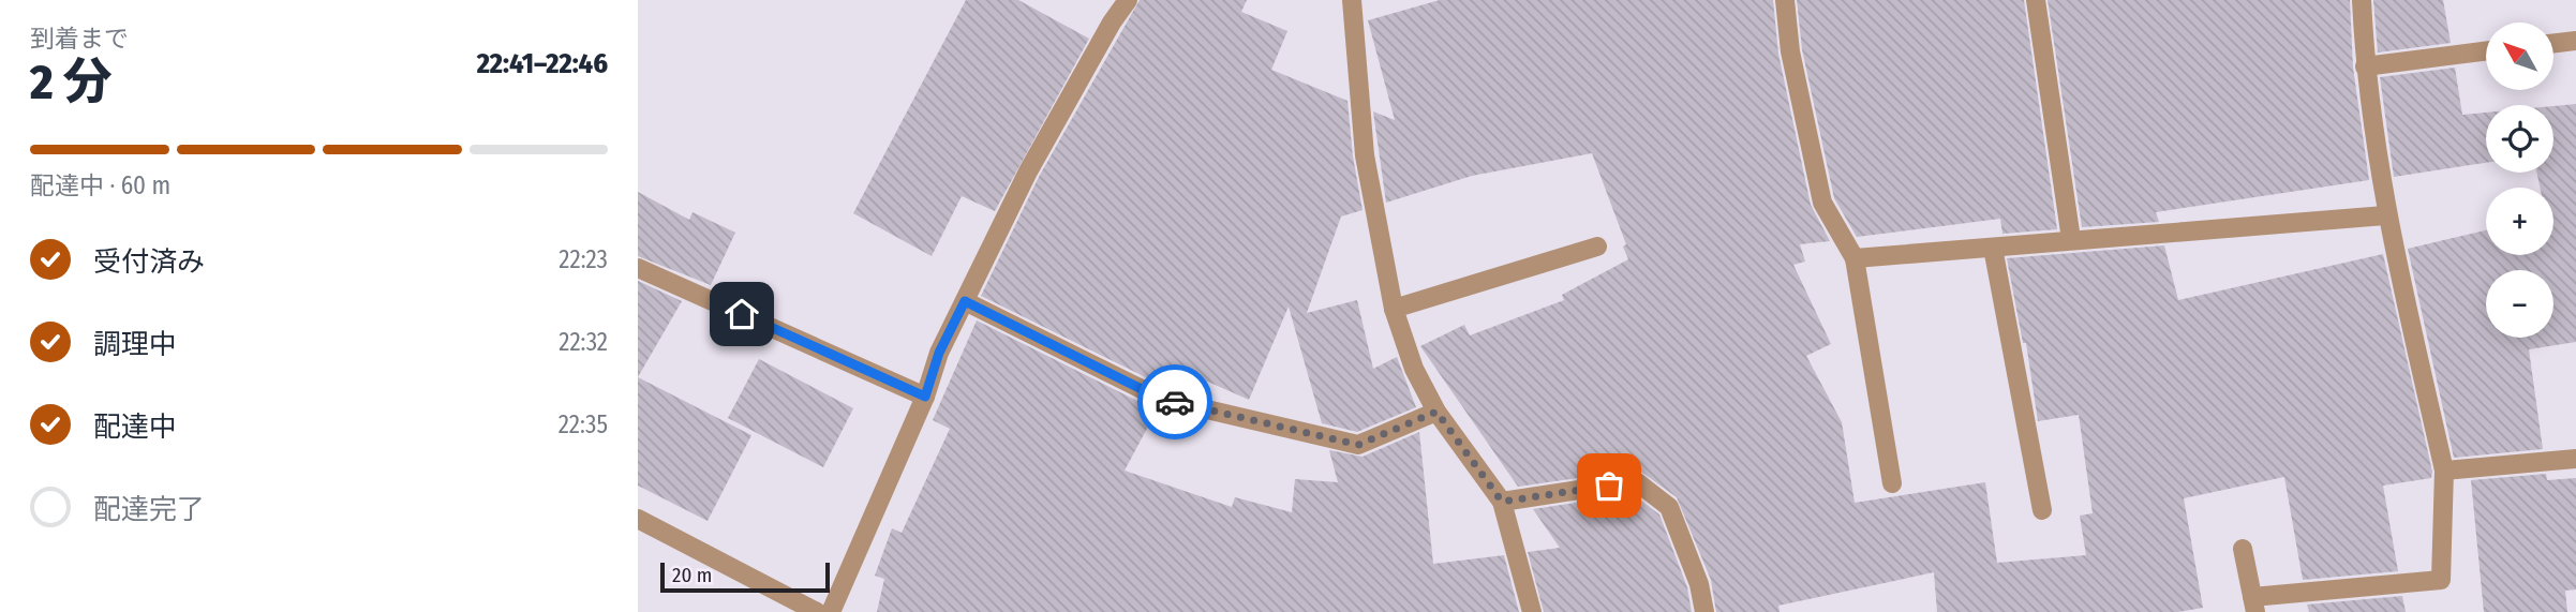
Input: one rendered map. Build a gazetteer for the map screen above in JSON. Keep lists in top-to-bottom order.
{
  "scale_bar": "20 m",
  "north": "top left",
  "page": {
    "heading": ["2 分", "到着まで", "22:41–22:46"],
    "map_buttons": ["+", "−"],
    "bar": "配達中 · 60 m",
    "list": [
      ["受付済み", "22:23"],
      ["調理中", "22:32"],
      ["配達中", "22:35"],
      "配達完了"
    ],
    "scale": "20 m"
  }
}
